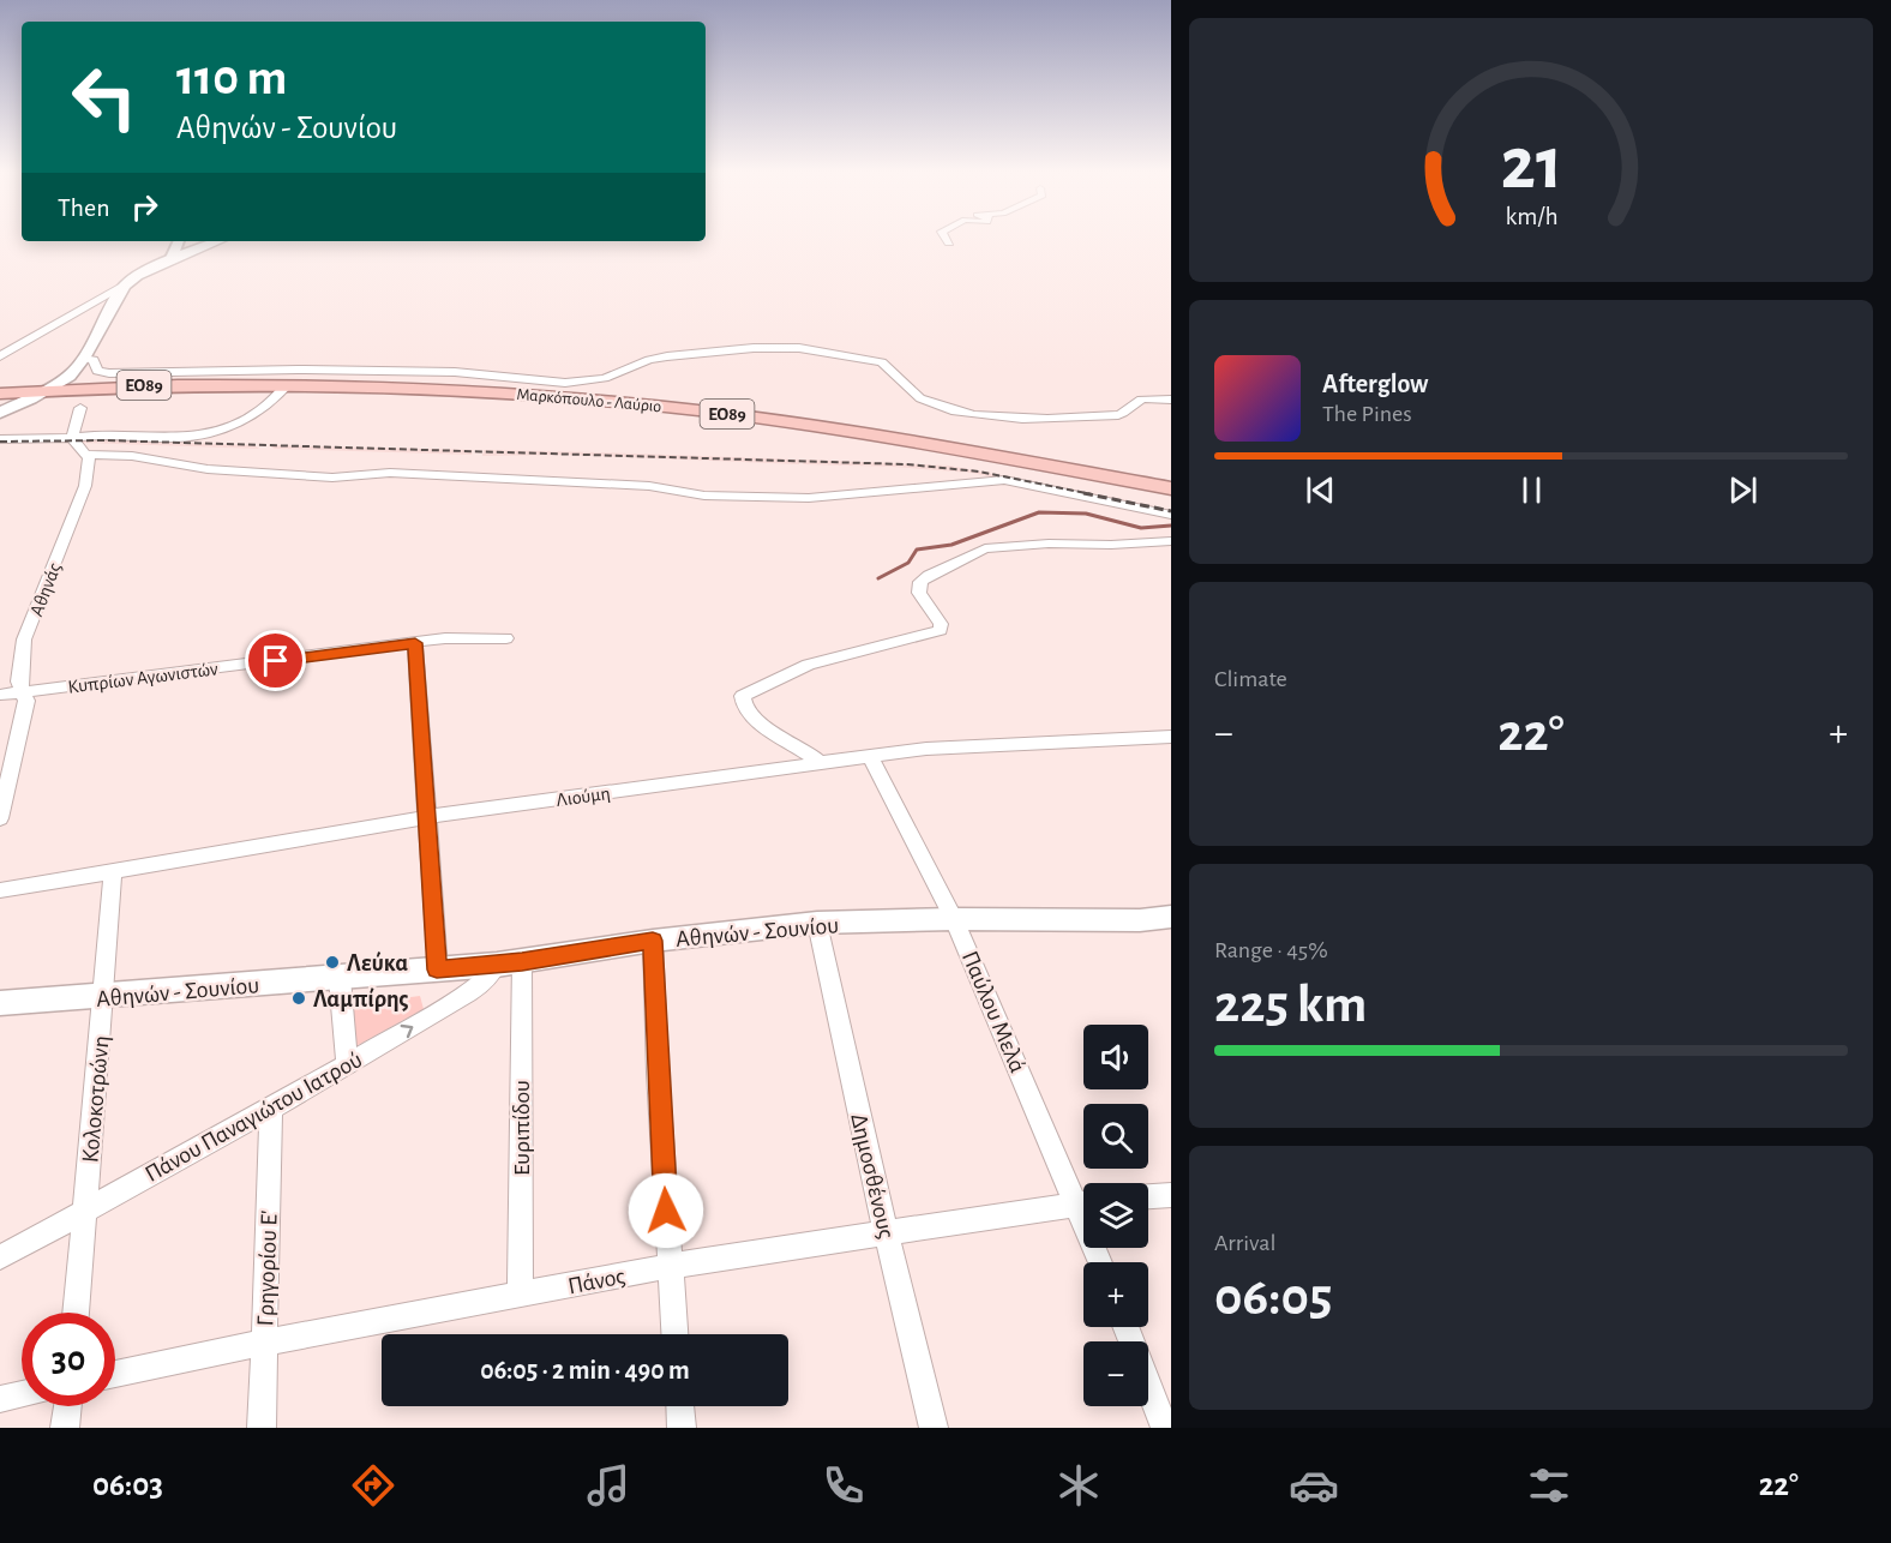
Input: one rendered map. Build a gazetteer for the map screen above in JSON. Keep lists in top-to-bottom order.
{
  "streets": {
    "highway": ["ΕΟ89", "Μαρκόπουλο - Λαύριο"],
    "main road": ["Αθηνών - Σουνίου"],
    "street": [
      "Αθηνάς",
      "Κυπρίων Αγωνιστών",
      "Λιούμη",
      "Παύλου Μελά",
      "Κολοκοτρώνη",
      "Πάνου Παναγιώτου Ιατρού",
      "Ευριπίδου",
      "Δημοσθένους",
      "Γρηγορίου Ε'",
      "Πάνος"
    ]
  },
  "crossings": [
    ["Αθηνάς", "Κυπρίων Αγωνιστών"],
    ["Λιούμη", "Παύλου Μελά"],
    ["Λιούμη", "Κολοκοτρώνη"],
    ["Αθηνών - Σουνίου", "Παύλου Μελά"],
    ["Αθηνών - Σουνίου", "Κολοκοτρώνη"],
    ["Αθηνών - Σουνίου", "Πάνου Παναγιώτου Ιατρού"],
    ["Αθηνών - Σουνίου", "Ευριπίδου"],
    ["Αθηνών - Σουνίου", "Δημοσθένους"],
    ["Κολοκοτρώνη", "Πάνου Παναγιώτου Ιατρού"],
    ["Πάνου Παναγιώτου Ιατρού", "Ευριπίδου"],
    ["Πάνου Παναγιώτου Ιατρού", "Γρηγορίου Ε'"],
    ["Ευριπίδου", "Πάνος"],
    ["Δημοσθένους", "Πάνος"],
    ["Γρηγορίου Ε'", "Πάνος"]
  ],
  "places": ["Λεύκα", "Λαμπίρης"],
  "page": {
    "turn": ["110 m", "Αθηνών - Σουνίου"],
    "then": "Then",
    "song": ["Afterglow", "The Pines"],
    "tile": [
      "Climate",
      ["Range · 45%", "225 km"],
      ["Arrival", "06:05"]
    ],
    "heat": ["−", "22°", "+"],
    "map_buttons": ["+", "−"],
    "limit": "30",
    "trip": "06:05 · 2 min · 490 m",
    "tabs": ["06:03", "22°"],
    "gauge": ["21", "km/h"]
  }
}
